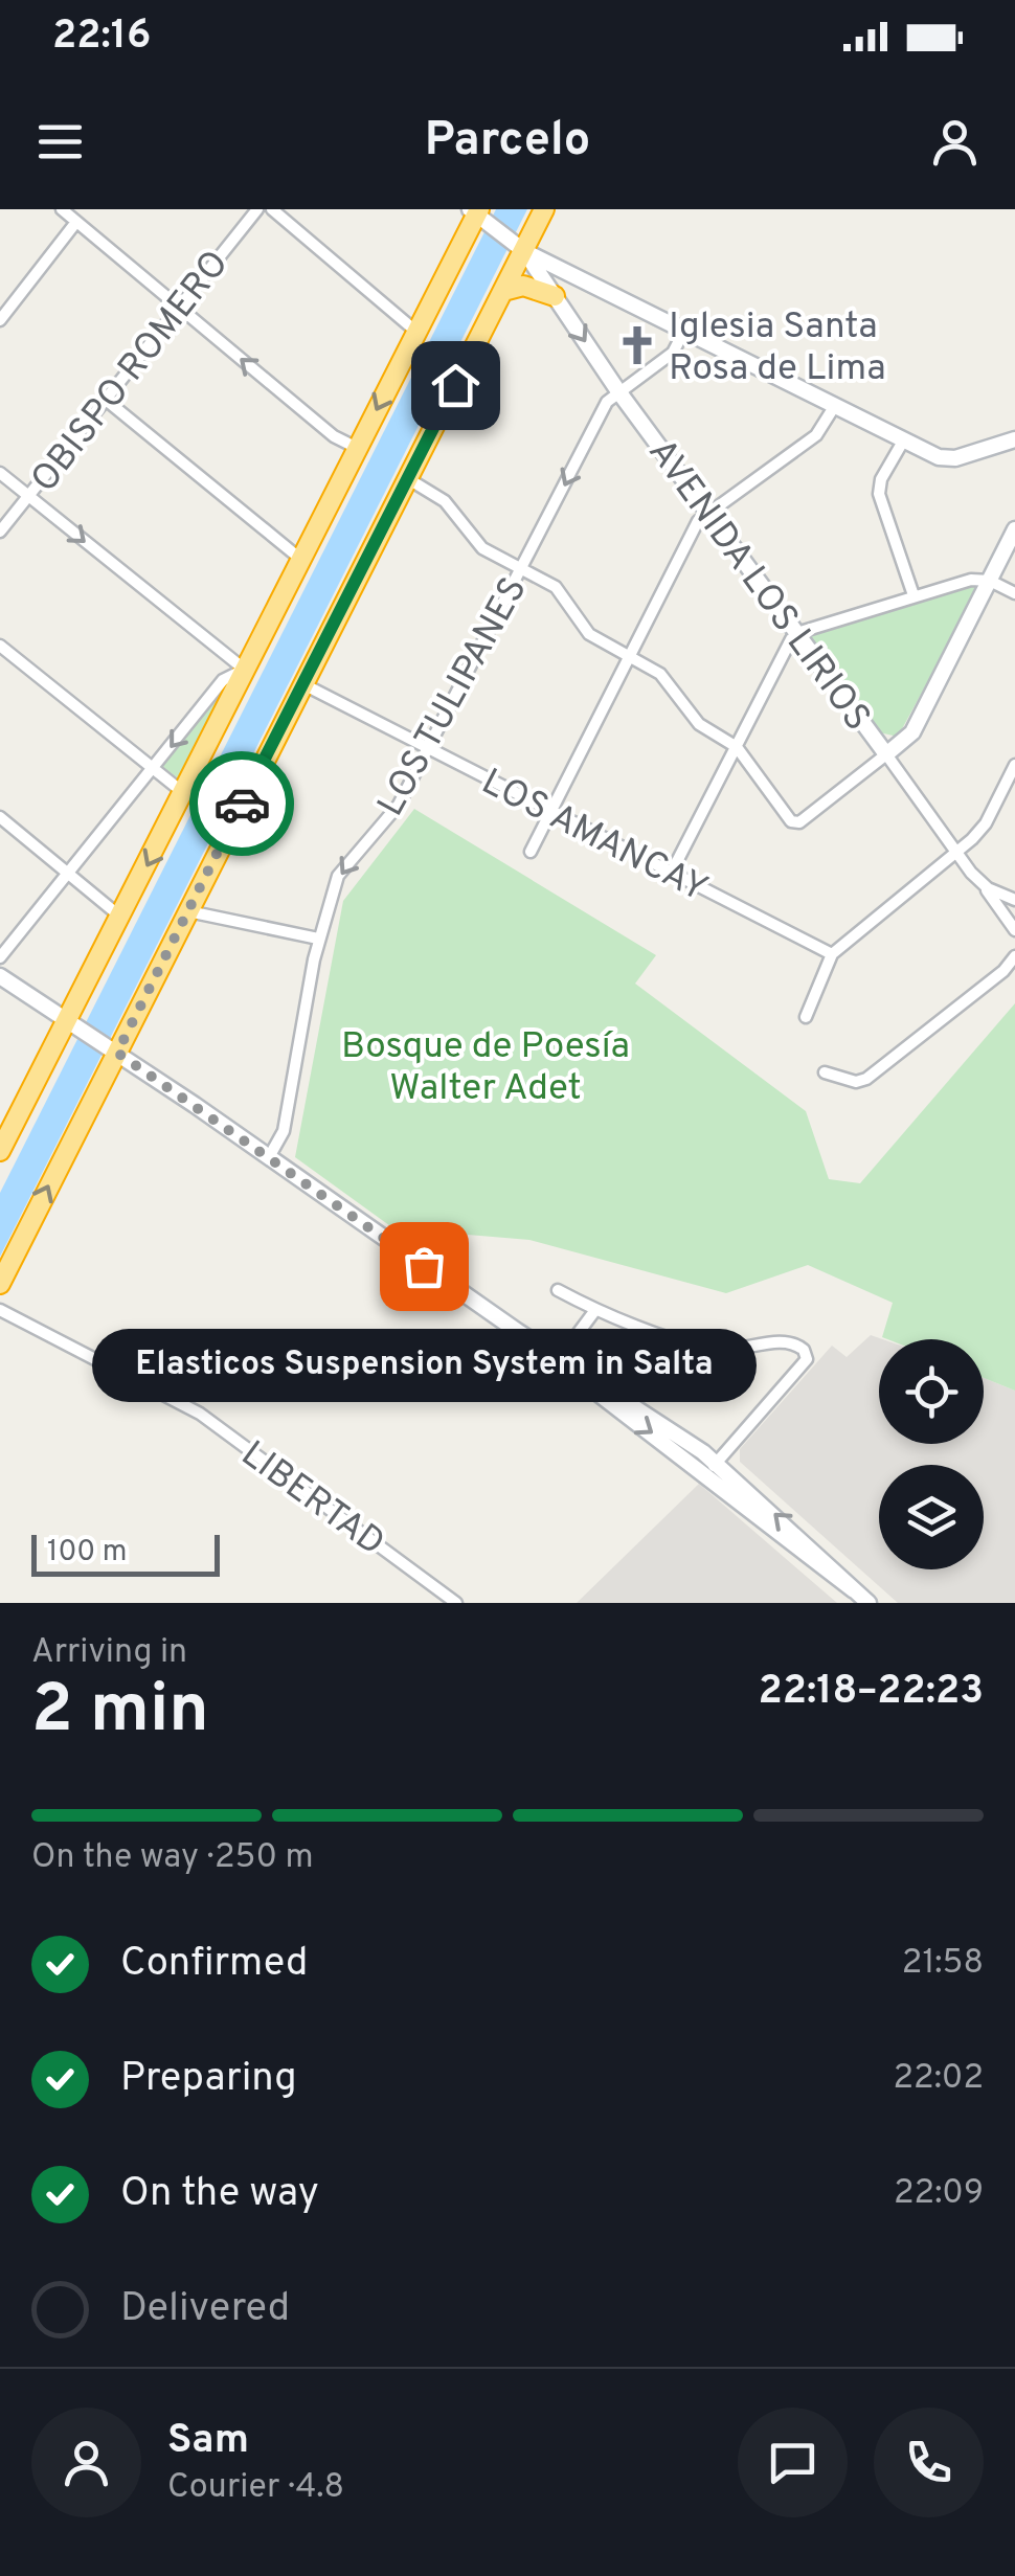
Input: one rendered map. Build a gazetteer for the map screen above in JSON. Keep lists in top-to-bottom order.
{
  "streets": {
    "street": [
      "OBISPO ROMERO",
      "AVENIDA LOS LIRIOS",
      "LOS TULIPANES",
      "LOS AMANCAY",
      "LIBERTAD"
    ]
  },
  "crossings": [
    ["AVENIDA LOS LIRIOS", "LOS TULIPANES"],
    ["LOS TULIPANES", "LOS AMANCAY"]
  ],
  "one_way": ["LOS TULIPANES"],
  "parks": ["Bosque de Poesía Walter Adet"],
  "places": {
    "church": ["Iglesia Santa Rosa de Lima"],
    "other": ["Elasticos Suspension System in Salta"]
  },
  "scale_bar": "100 m",
  "page": {
    "status": "22:16",
    "header": "Parcelo",
    "bubble": "Elasticos Suspension System in Salta",
    "scale": "100 m",
    "heading": ["2 min", "Arriving in", "22:18–22:23"],
    "panel": ["Sam", "Courier · 4.8"],
    "bar": "On the way · 250 m",
    "list": [
      ["Confirmed", "21:58"],
      ["Preparing", "22:02"],
      ["On the way", "22:09"],
      "Delivered"
    ]
  }
}
